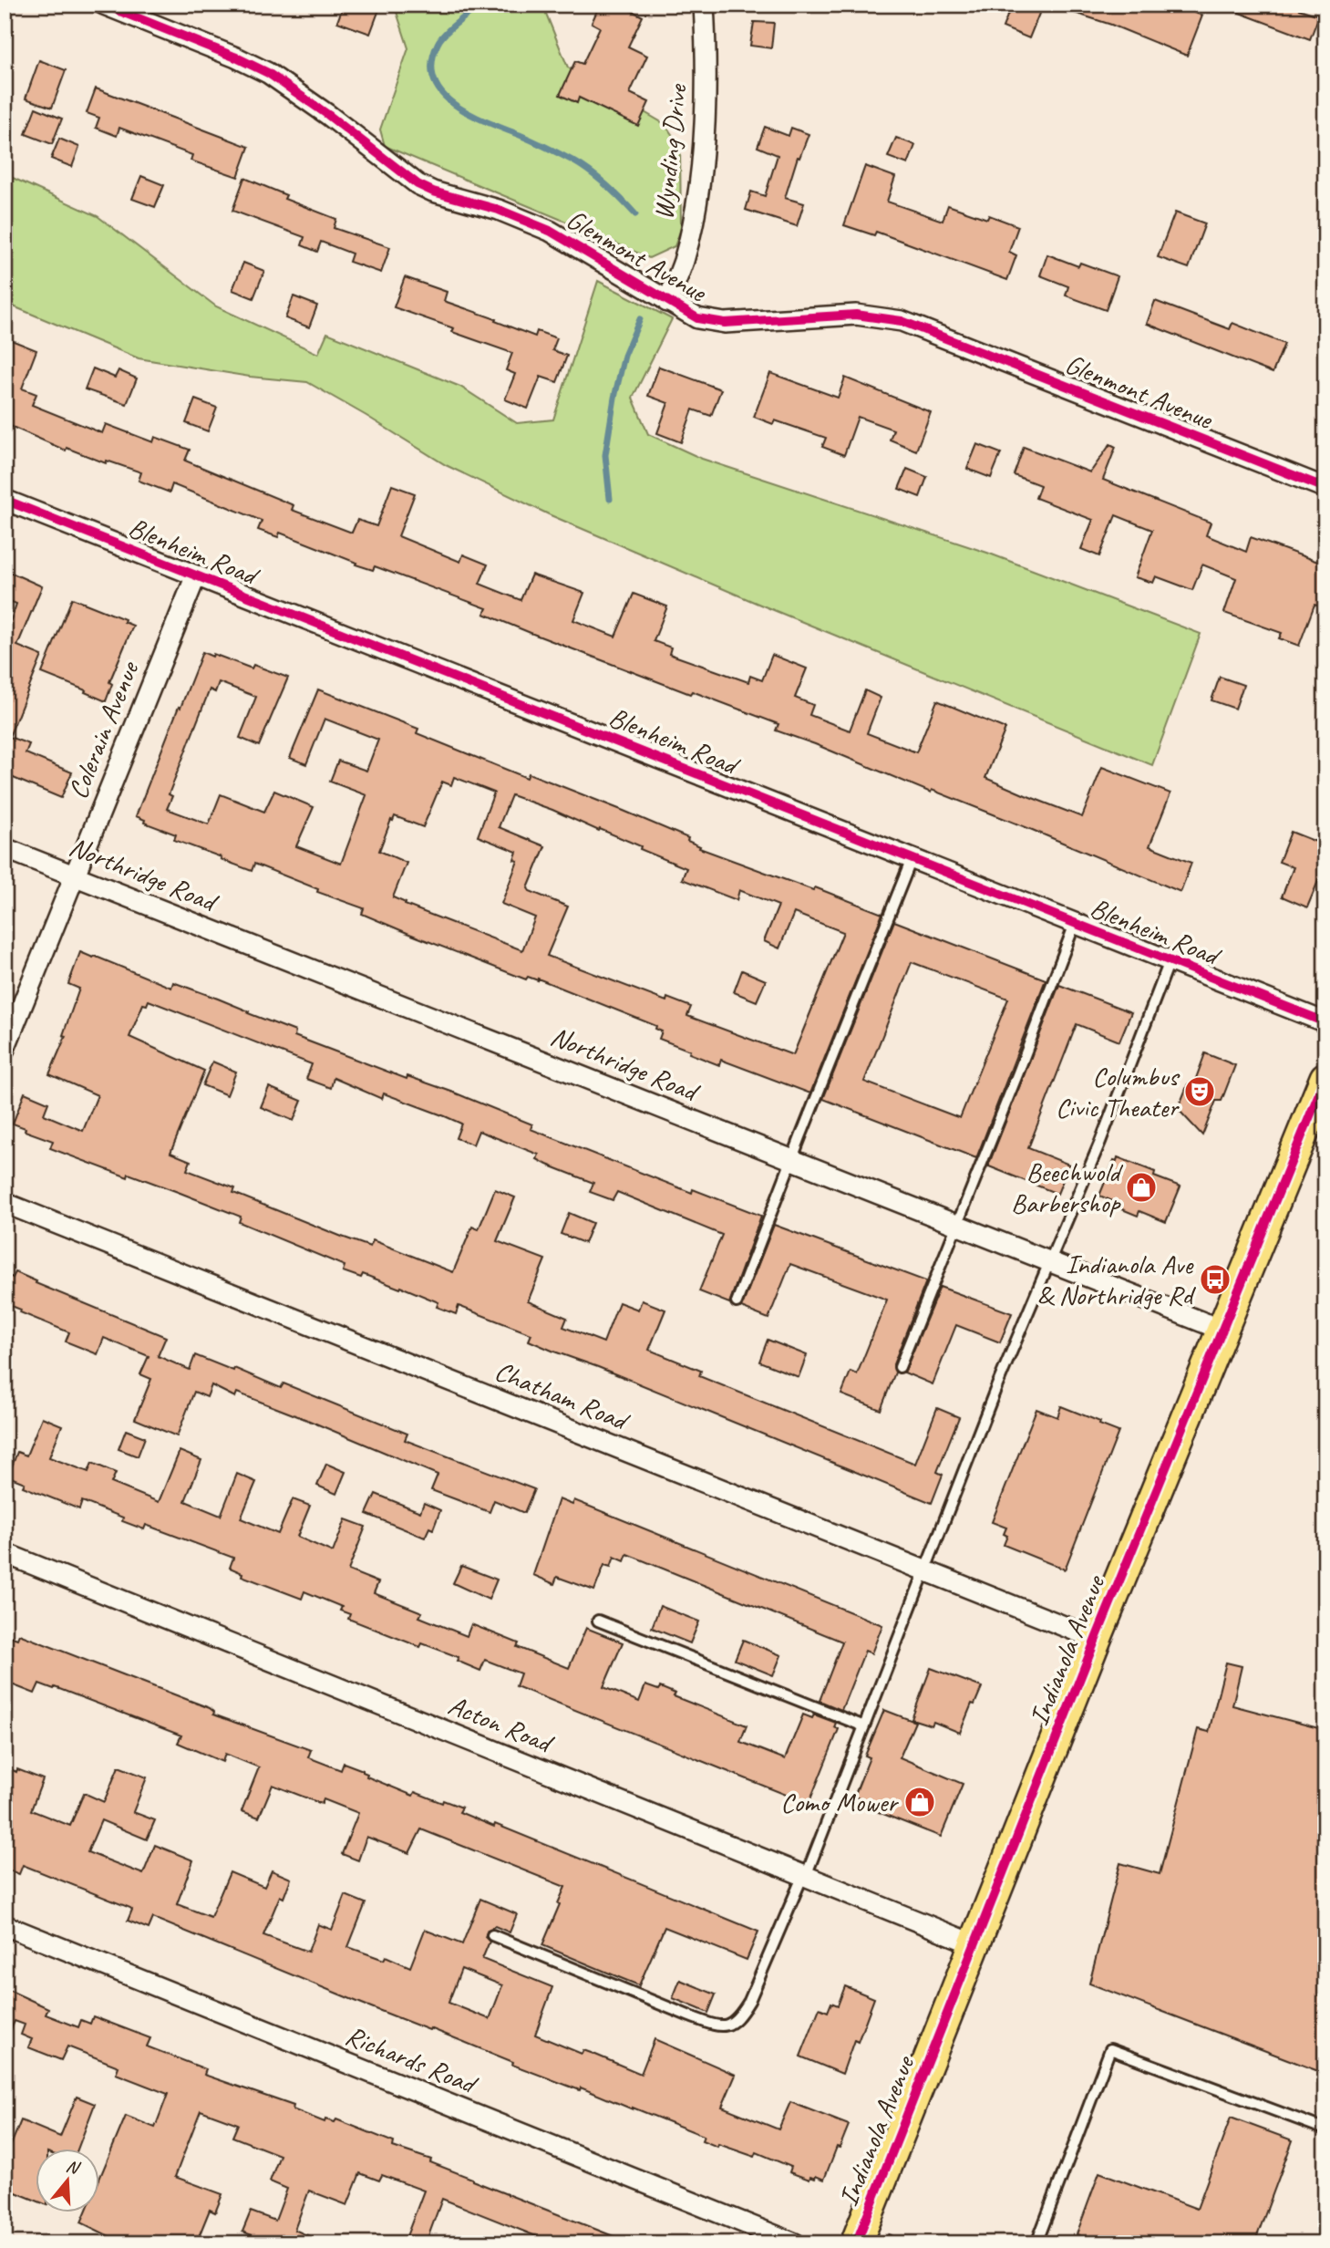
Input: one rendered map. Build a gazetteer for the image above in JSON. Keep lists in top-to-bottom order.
{
  "streets": {
    "main road": ["Indianola Avenue"],
    "street": [
      "Wynding Drive",
      "Glenmont Avenue",
      "Blenheim Road",
      "Colerain Avenue",
      "Northridge Road",
      "Chatham Road",
      "Acton Road",
      "Richards Road"
    ]
  },
  "crossings": [
    ["Wynding Drive", "Glenmont Avenue"],
    ["Blenheim Road", "Colerain Avenue"],
    ["Colerain Avenue", "Northridge Road"],
    ["Northridge Road", "Indianola Avenue"],
    ["Chatham Road", "Indianola Avenue"],
    ["Indianola Avenue", "Acton Road"]
  ],
  "places": {
    "theatre": ["Columbus Civic Theater"],
    "shop": ["Beechwold Barbershop", "Como Mower"],
    "bus stop": ["Indianola Ave & Northridge Rd"]
  },
  "north": "top"
}
